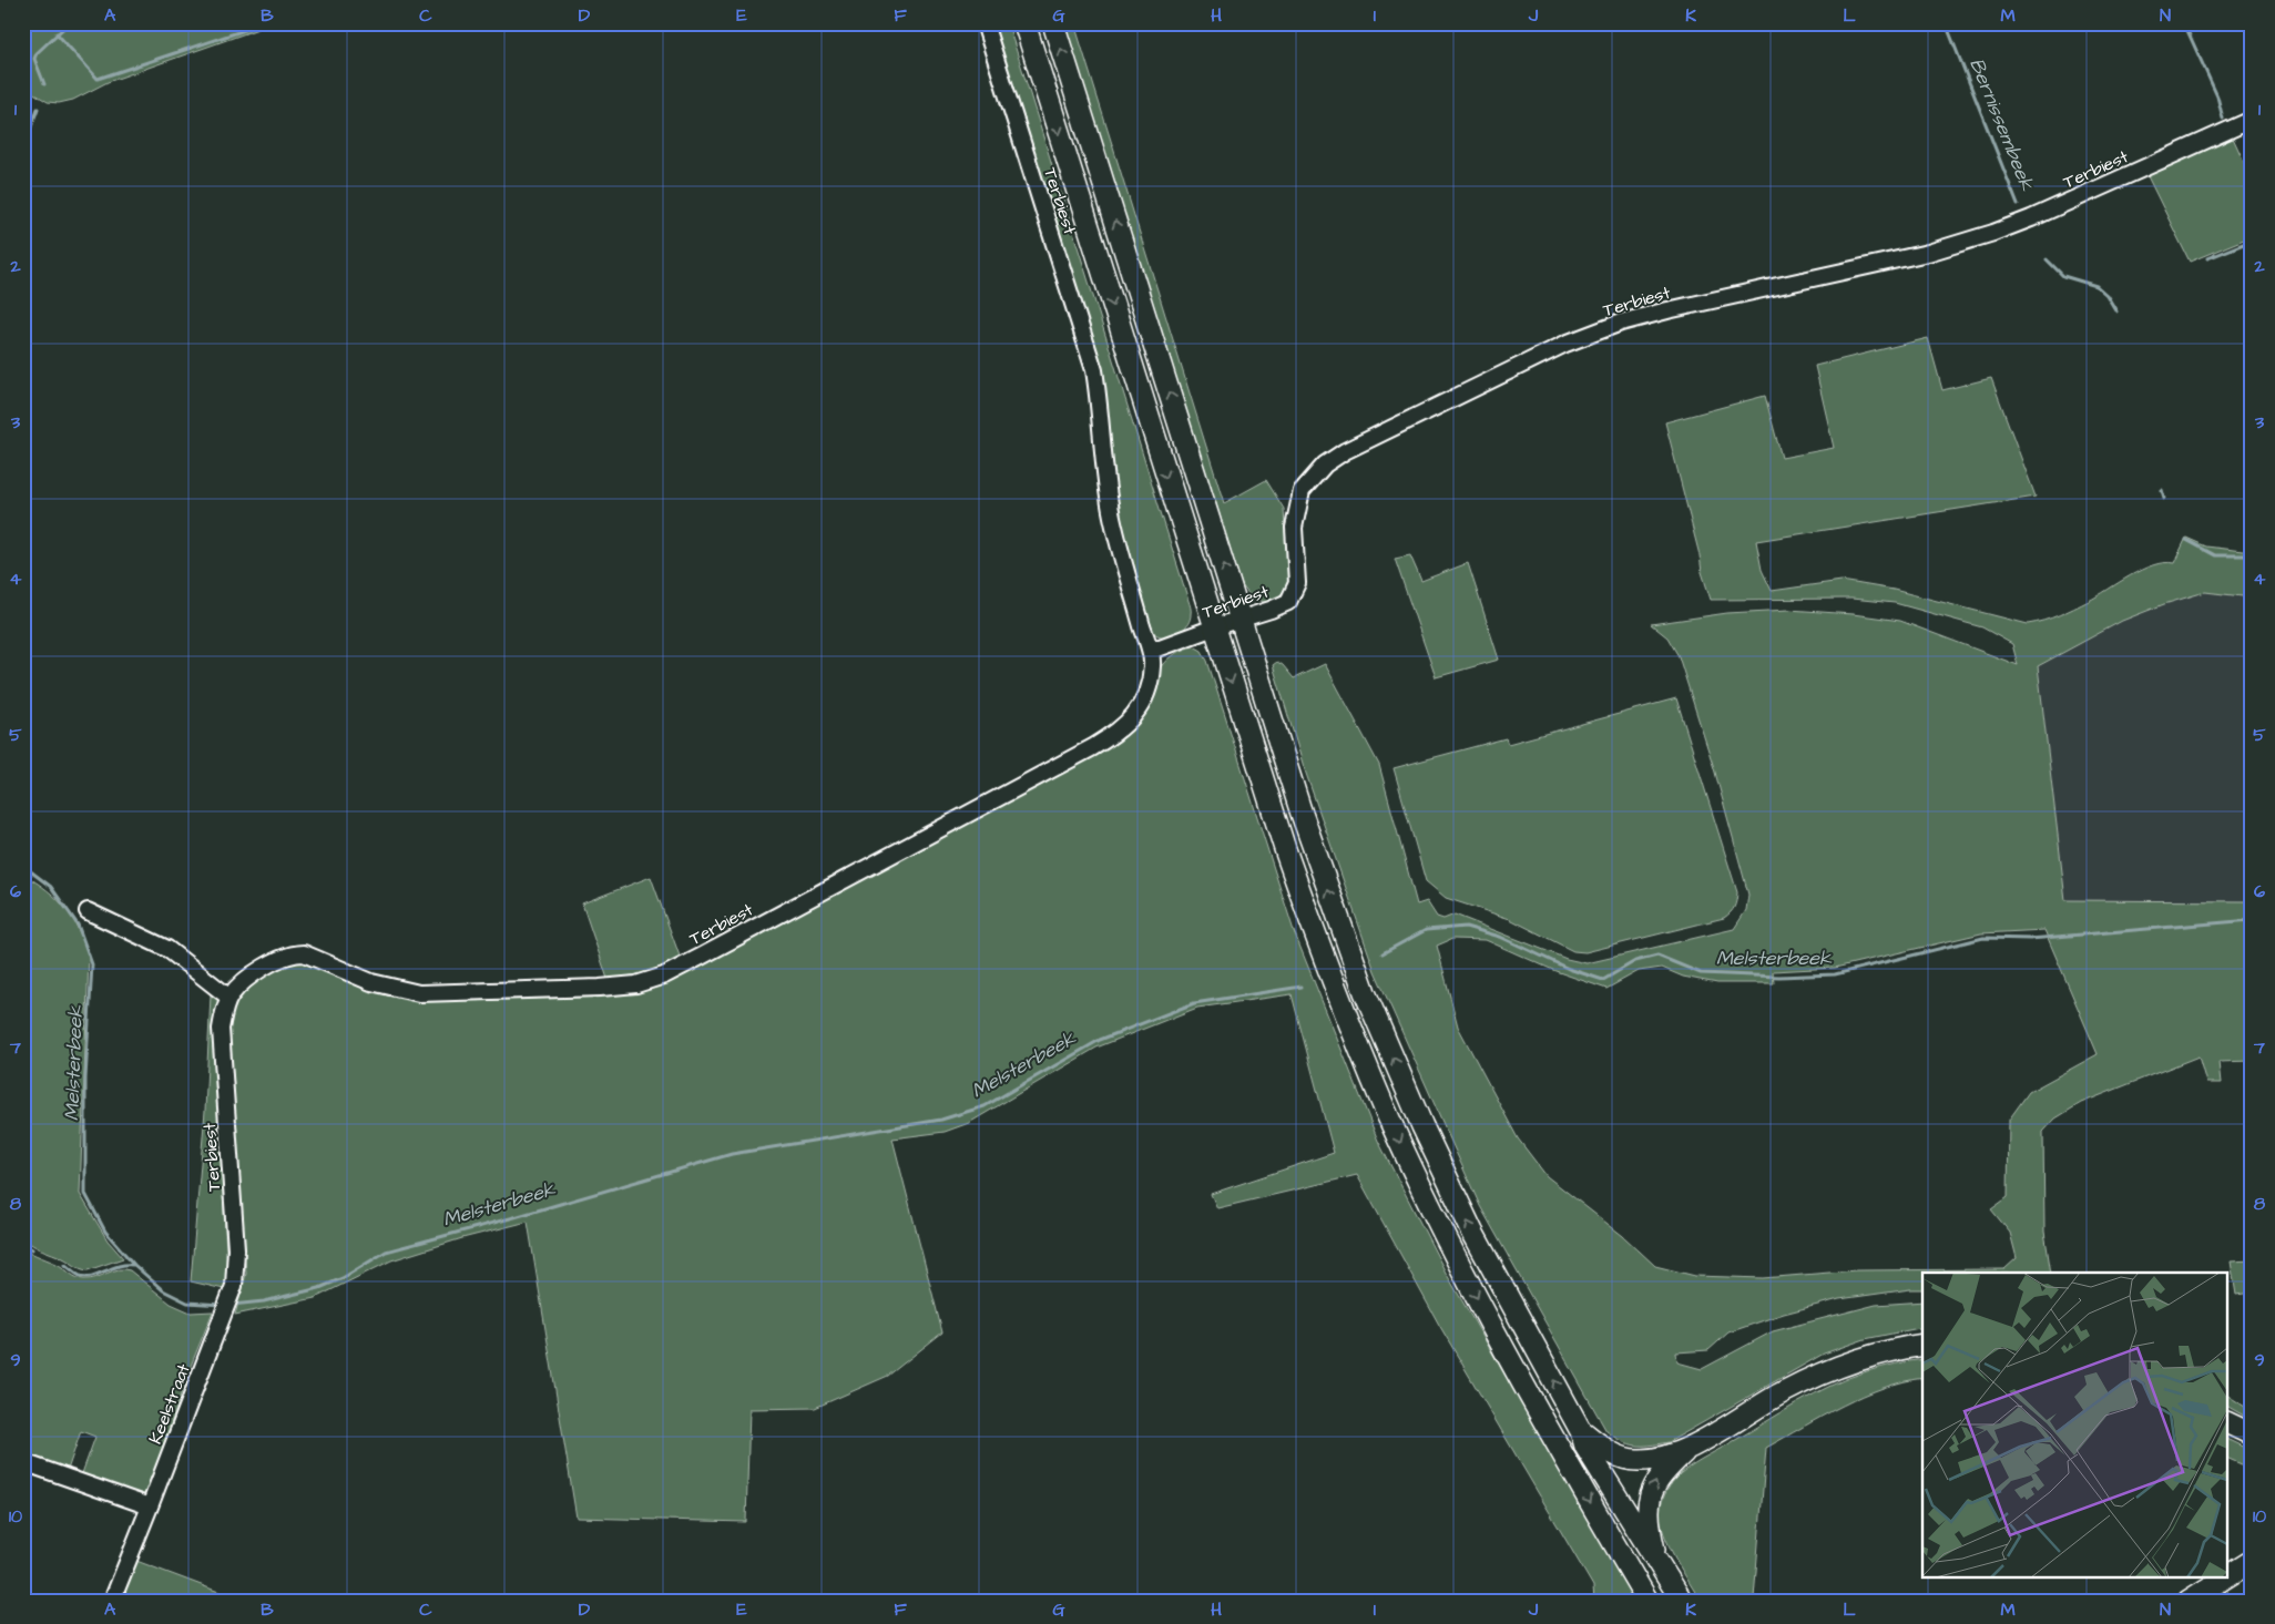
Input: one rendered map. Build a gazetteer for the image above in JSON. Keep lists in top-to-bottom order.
{
  "streets": {
    "street": ["Terbiest", "Keelstraat"]
  },
  "crossings": [
    ["Terbiest", "Keelstraat"]
  ],
  "water": ["Bernissembeek", "Melsterbeek"],
  "grid": {
    "columns": [
      "A",
      "B",
      "C",
      "D",
      "E",
      "F",
      "G",
      "H",
      "I",
      "J",
      "K",
      "L",
      "M",
      "N"
    ],
    "rows": [
      "1",
      "2",
      "3",
      "4",
      "5",
      "6",
      "7",
      "8",
      "9",
      "10"
    ]
  }
}
